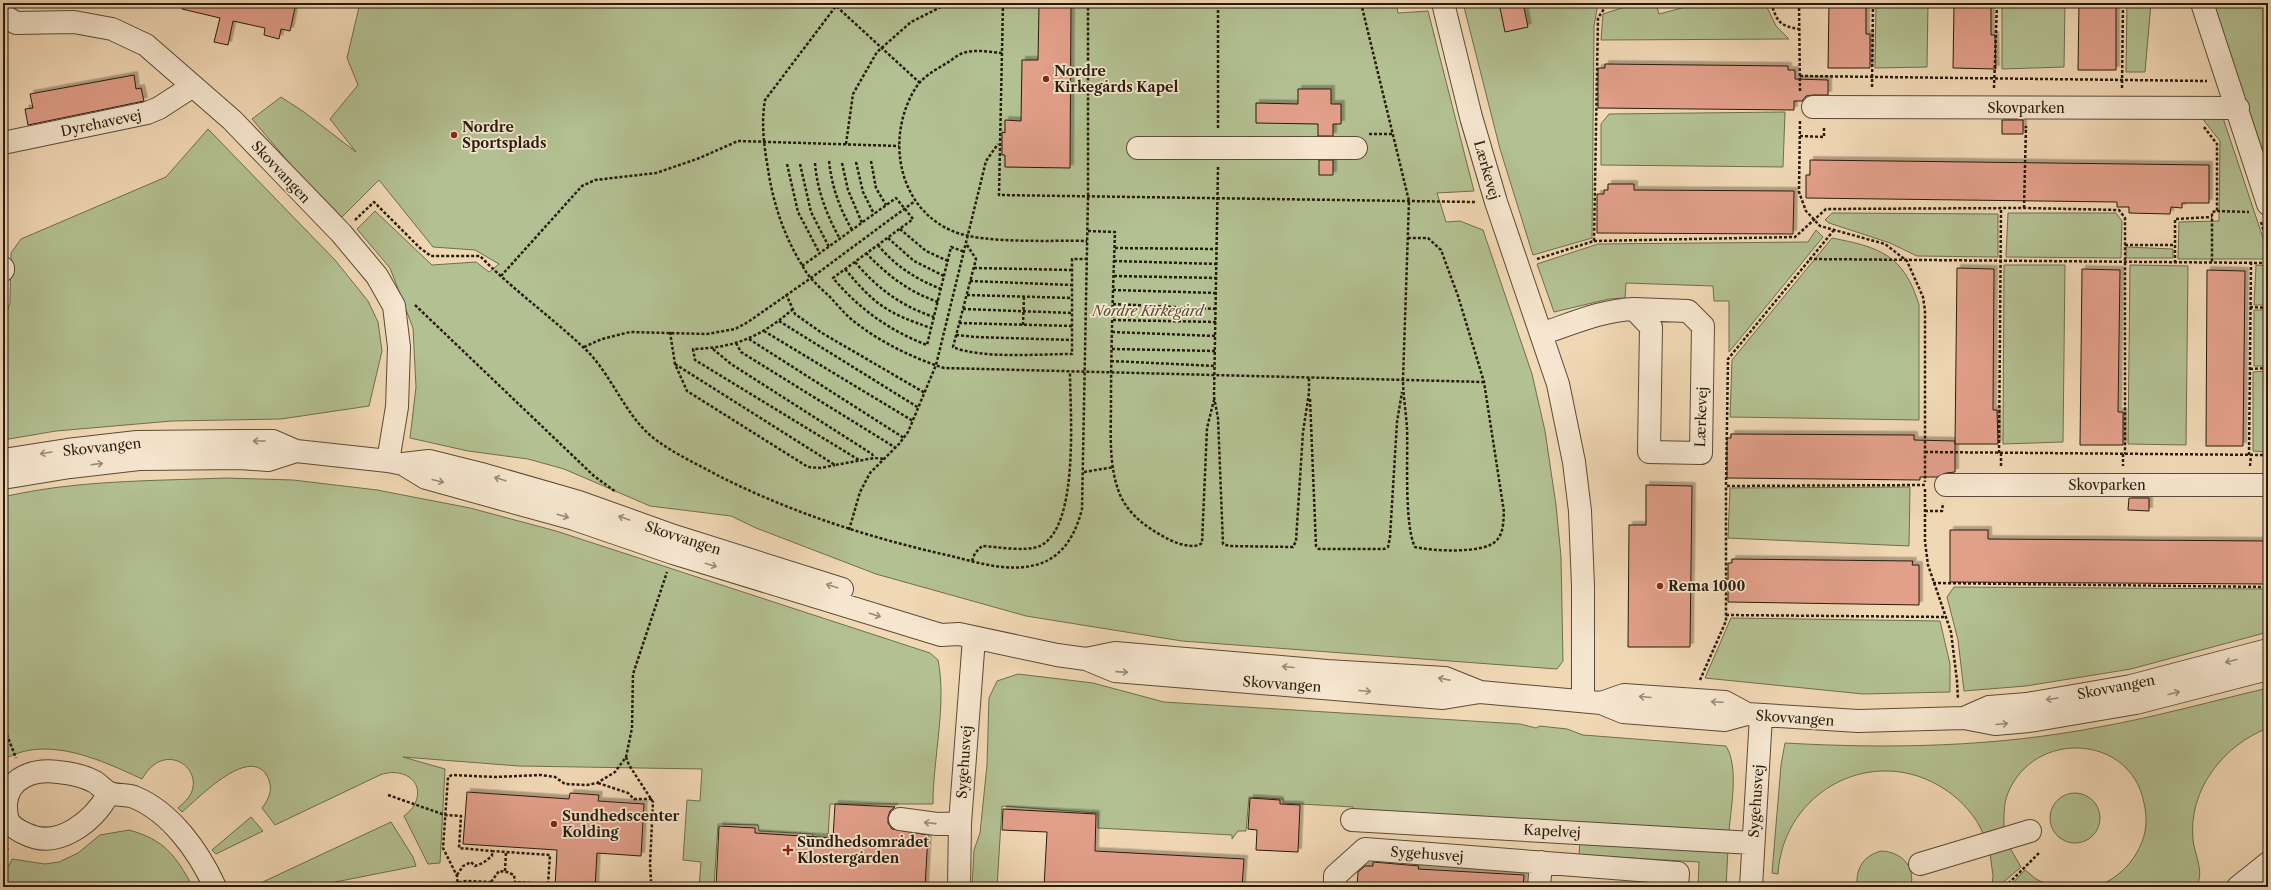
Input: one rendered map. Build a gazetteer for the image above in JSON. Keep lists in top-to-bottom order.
{
  "streets": {
    "street": [
      "Skovparken",
      "Dyrehavevej",
      "Lærkevej",
      "Skovvangen",
      "Sygehusvej",
      "Kapelvej"
    ]
  },
  "crossings": [
    ["Dyrehavevej", "Skovvangen"],
    ["Lærkevej", "Skovvangen"],
    ["Skovvangen", "Sygehusvej"],
    ["Sygehusvej", "Kapelvej"]
  ],
  "parks": ["Nordre Kirkegård"],
  "places": {
    "other": [
      "Nordre Kirkegårds Kapel",
      "Nordre Sportsplads",
      "Rema 1000",
      "Sundhedscenter Kolding"
    ],
    "health": ["Sundhedsområdet Klostergården"]
  }
}
